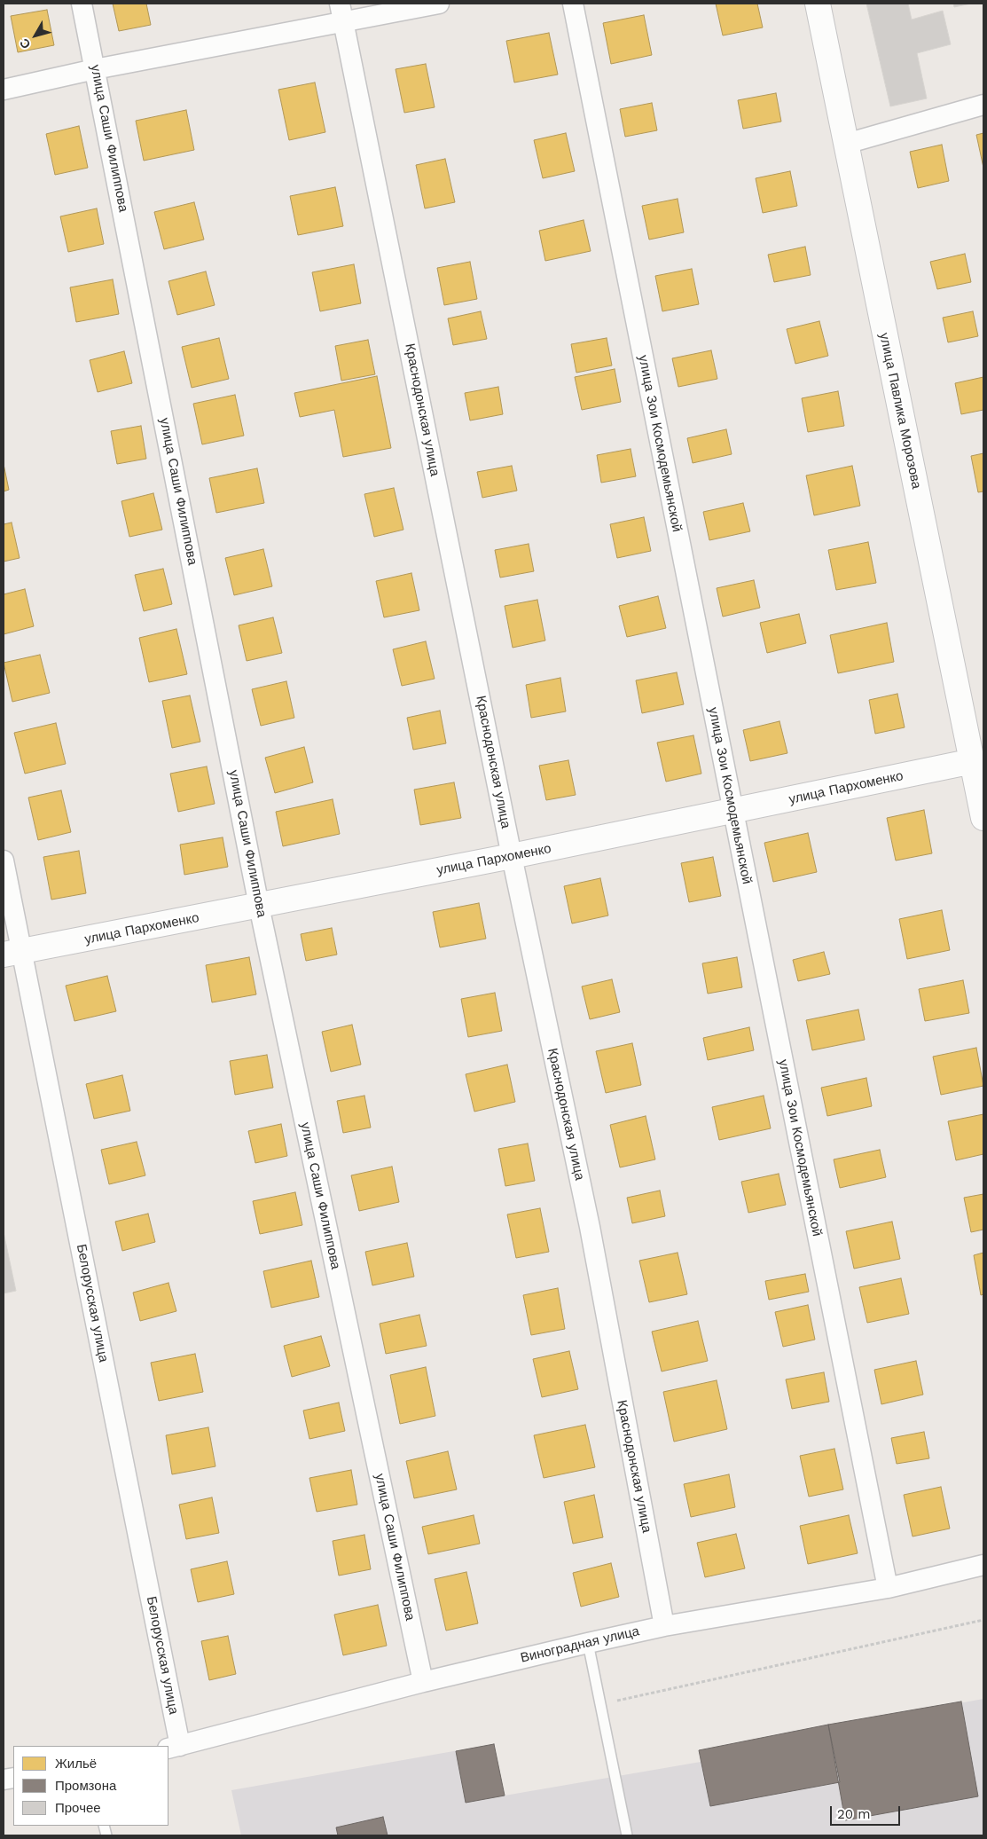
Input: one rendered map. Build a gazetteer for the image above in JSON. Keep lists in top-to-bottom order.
{
  "streets": {
    "street": [
      "улица Саши Филиппова",
      "Краснодонская улица",
      "улица Павлика Морозова",
      "улица Зои Космодемьянской",
      "улица Пархоменко",
      "Белорусская улица",
      "Виноградная улица"
    ]
  },
  "crossings": [
    ["улица Саши Филиппова", "улица Пархоменко"],
    ["улица Саши Филиппова", "Виноградная улица"],
    ["Краснодонская улица", "улица Пархоменко"],
    ["Краснодонская улица", "Виноградная улица"],
    ["улица Павлика Морозова", "улица Пархоменко"],
    ["улица Зои Космодемьянской", "улица Пархоменко"],
    ["улица Зои Космодемьянской", "Виноградная улица"],
    ["улица Пархоменко", "Белорусская улица"],
    ["Белорусская улица", "Виноградная улица"]
  ],
  "legend": ["Жильё", "Промзона", "Прочее"],
  "scale_bar": "20 m",
  "north": "bottom left"
}
